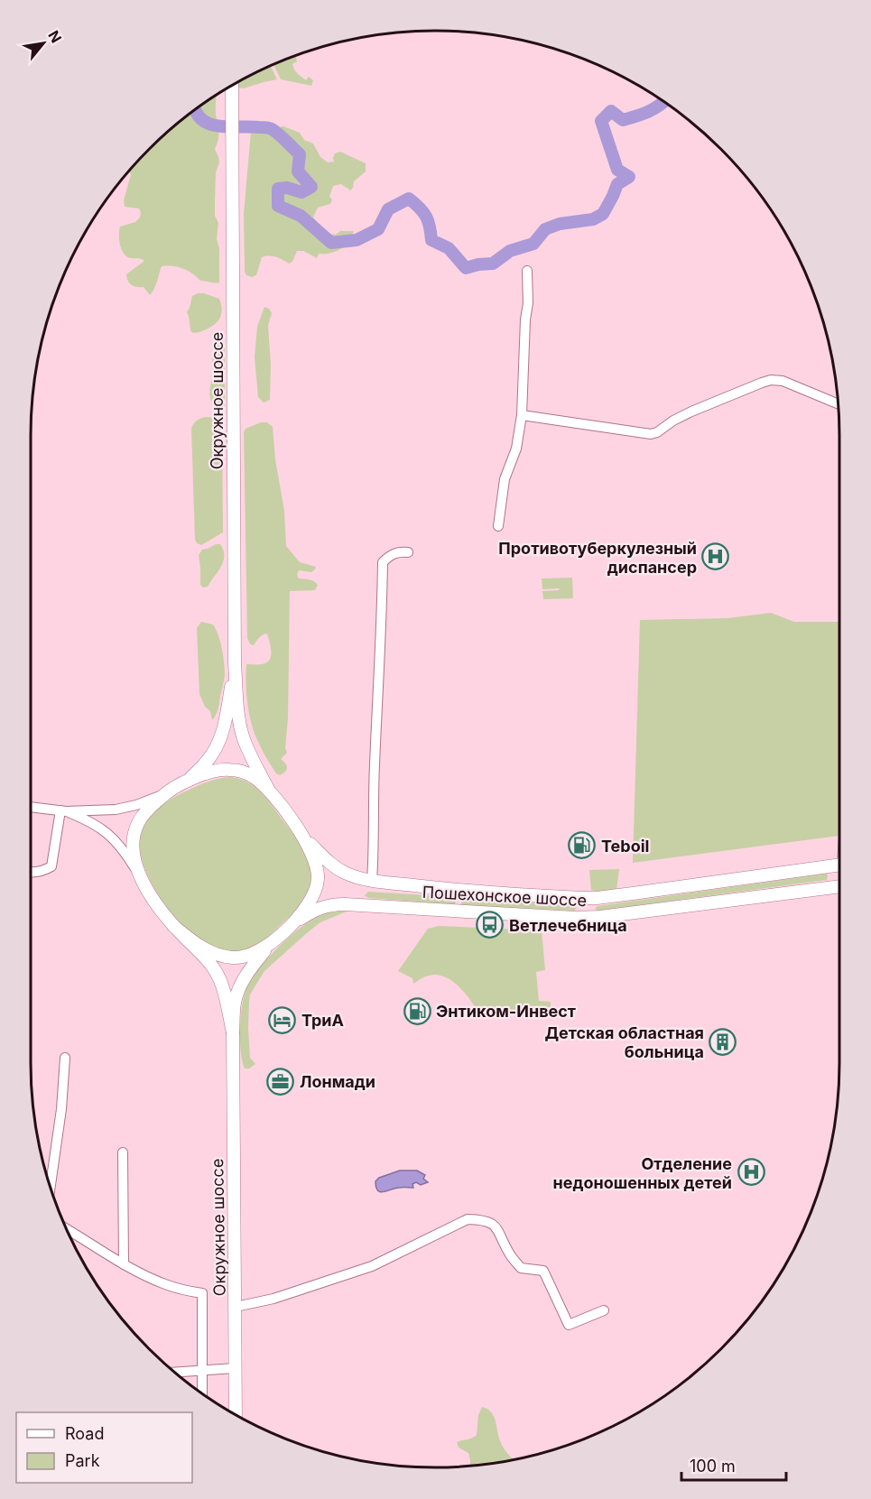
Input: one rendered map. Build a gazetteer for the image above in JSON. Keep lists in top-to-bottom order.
{
  "streets": {
    "main road": ["Окружное шоссе", "Пошехонское шоссе"]
  },
  "crossings": [
    ["Окружное шоссе", "Пошехонское шоссе"]
  ],
  "places": {
    "hospital": ["Противотуберкулезный диспансер", "Отделение недоношенных детей"],
    "fuel station": ["Teboil", "Энтиком-Инвест"],
    "bus stop": ["Ветлечебница"],
    "hotel": ["ТриА"],
    "building": ["Детская областная больница"],
    "office": ["Лонмади"]
  },
  "legend": ["Road", "Park"],
  "scale_bar": "100 m",
  "north": "top right"
}
